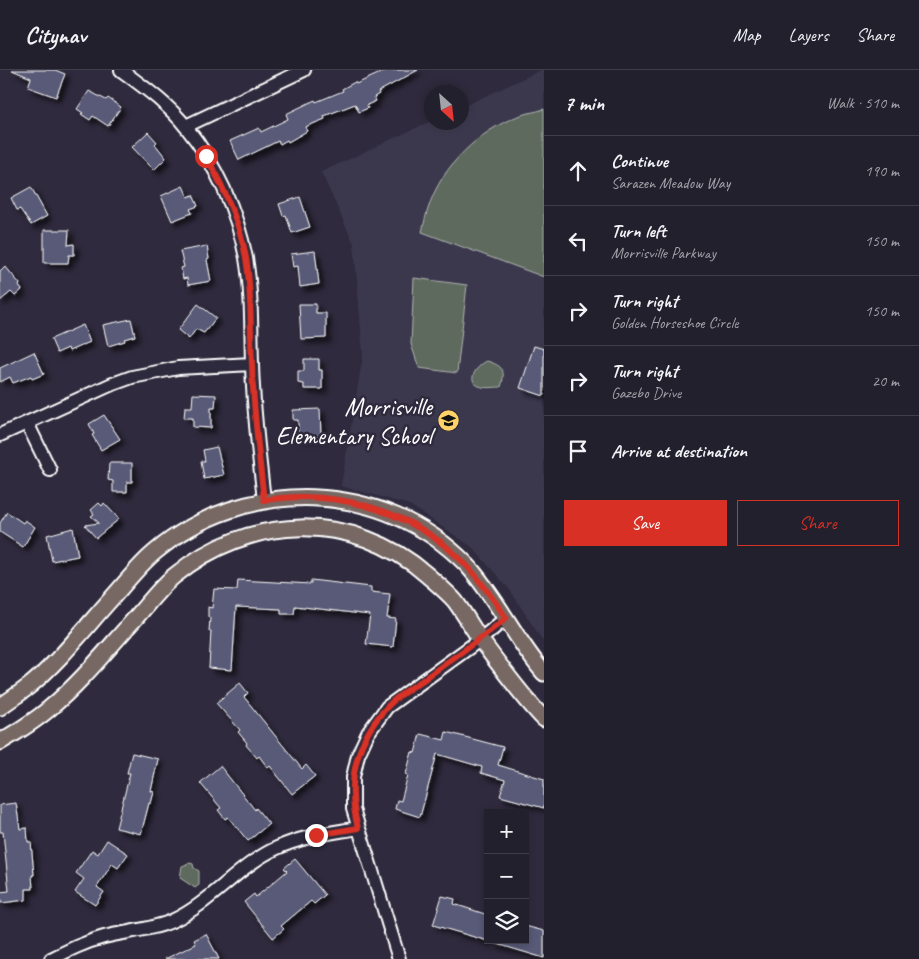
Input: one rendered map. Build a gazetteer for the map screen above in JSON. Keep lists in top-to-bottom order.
{
  "places": {
    "school or university": ["Morrisville Elementary School"]
  },
  "north": "bottom right",
  "page": {
    "header": "Citynav",
    "nav": ["Map", "Layers", "Share"],
    "heading": ["7 min", "Walk · 510 m"],
    "list": [
      ["Continue", "Sarazen Meadow Way", "190 m"],
      ["Turn left", "Morrisville Parkway", "150 m"],
      ["Turn right", "Golden Horseshoe Circle", "150 m"],
      ["Turn right", "Gazebo Drive", "20 m"],
      "Arrive at destination"
    ],
    "buttons": ["Save", "Share"],
    "map_buttons": ["+", "−"]
  }
}
